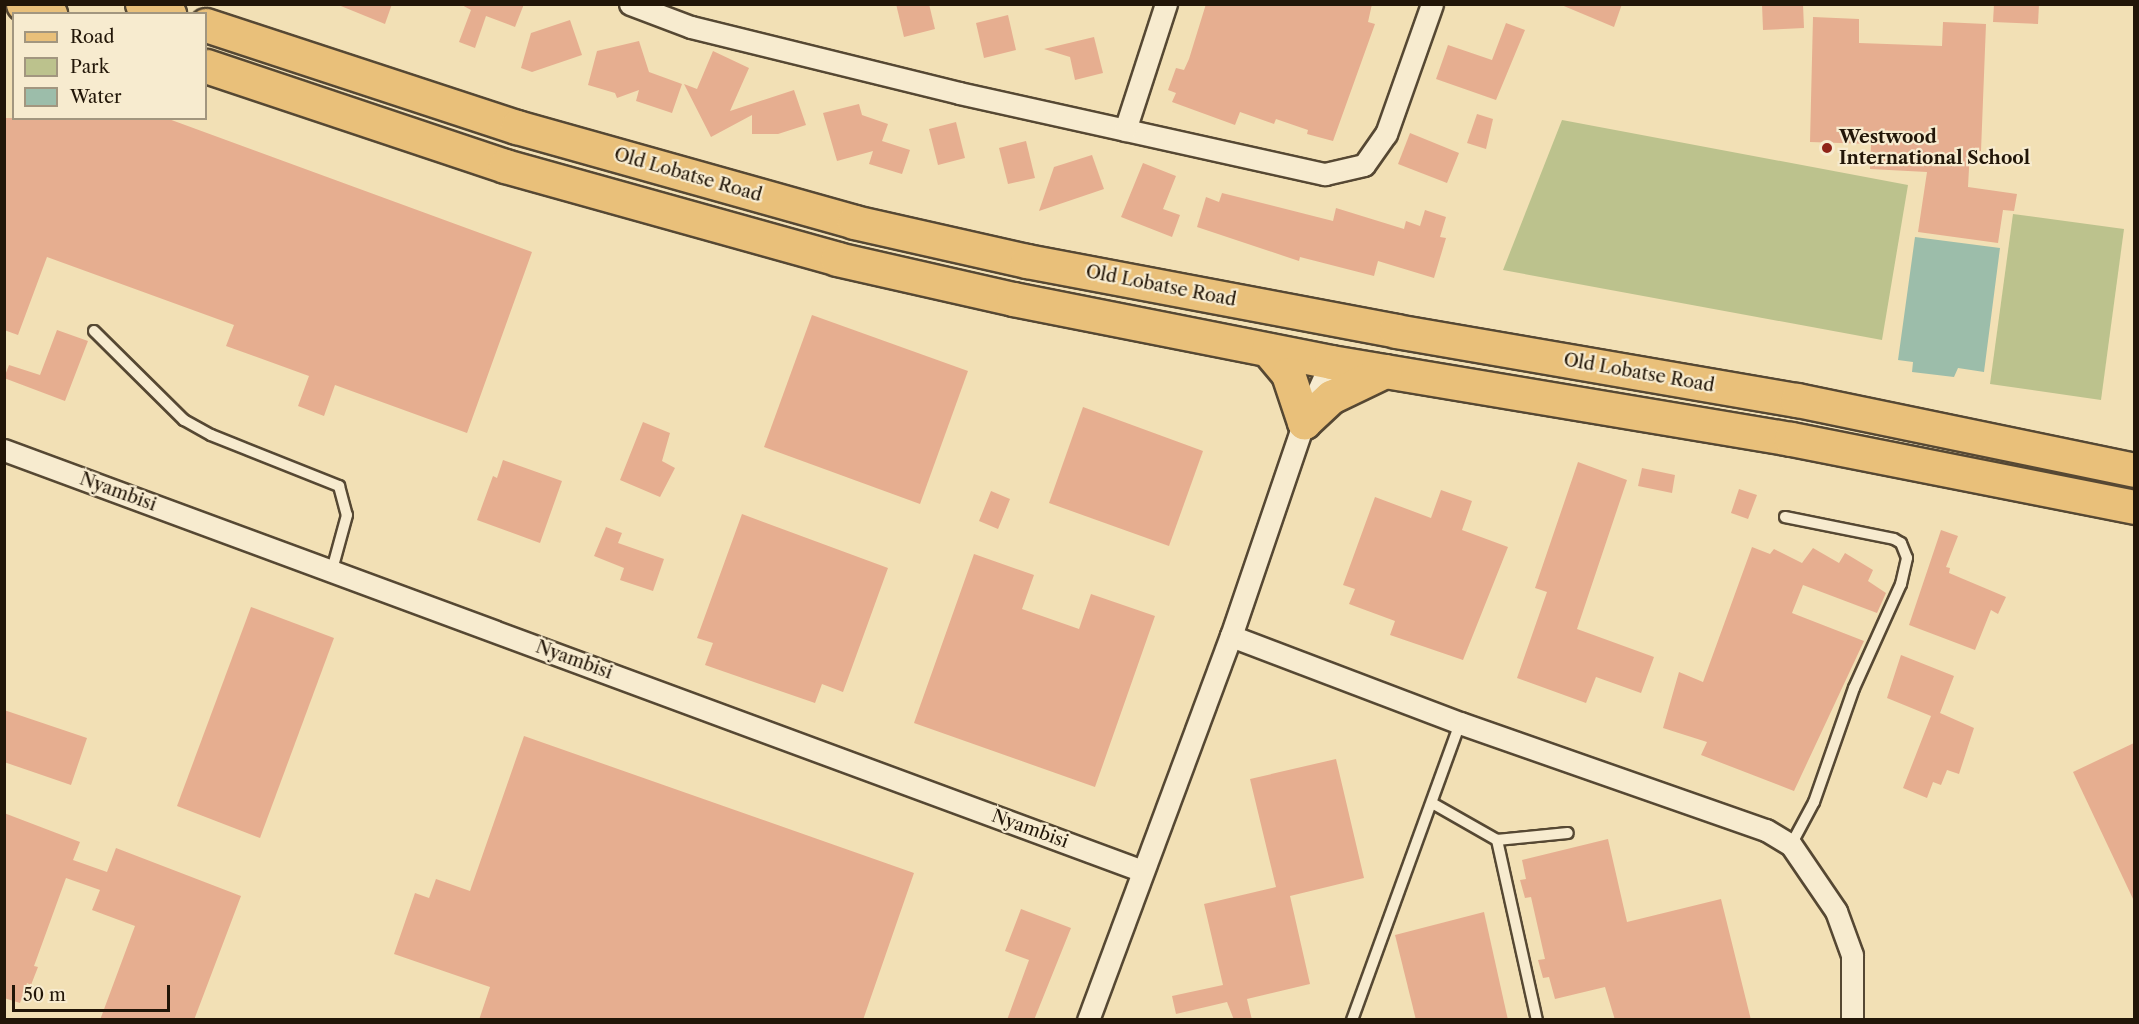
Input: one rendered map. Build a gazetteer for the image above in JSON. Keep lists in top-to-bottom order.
{
  "streets": {
    "main road": ["Old Lobatse Road"],
    "street": ["Nyambisi"]
  },
  "places": ["Westwood International School"],
  "legend": ["Road", "Park", "Water"],
  "scale_bar": "50 m"
}
